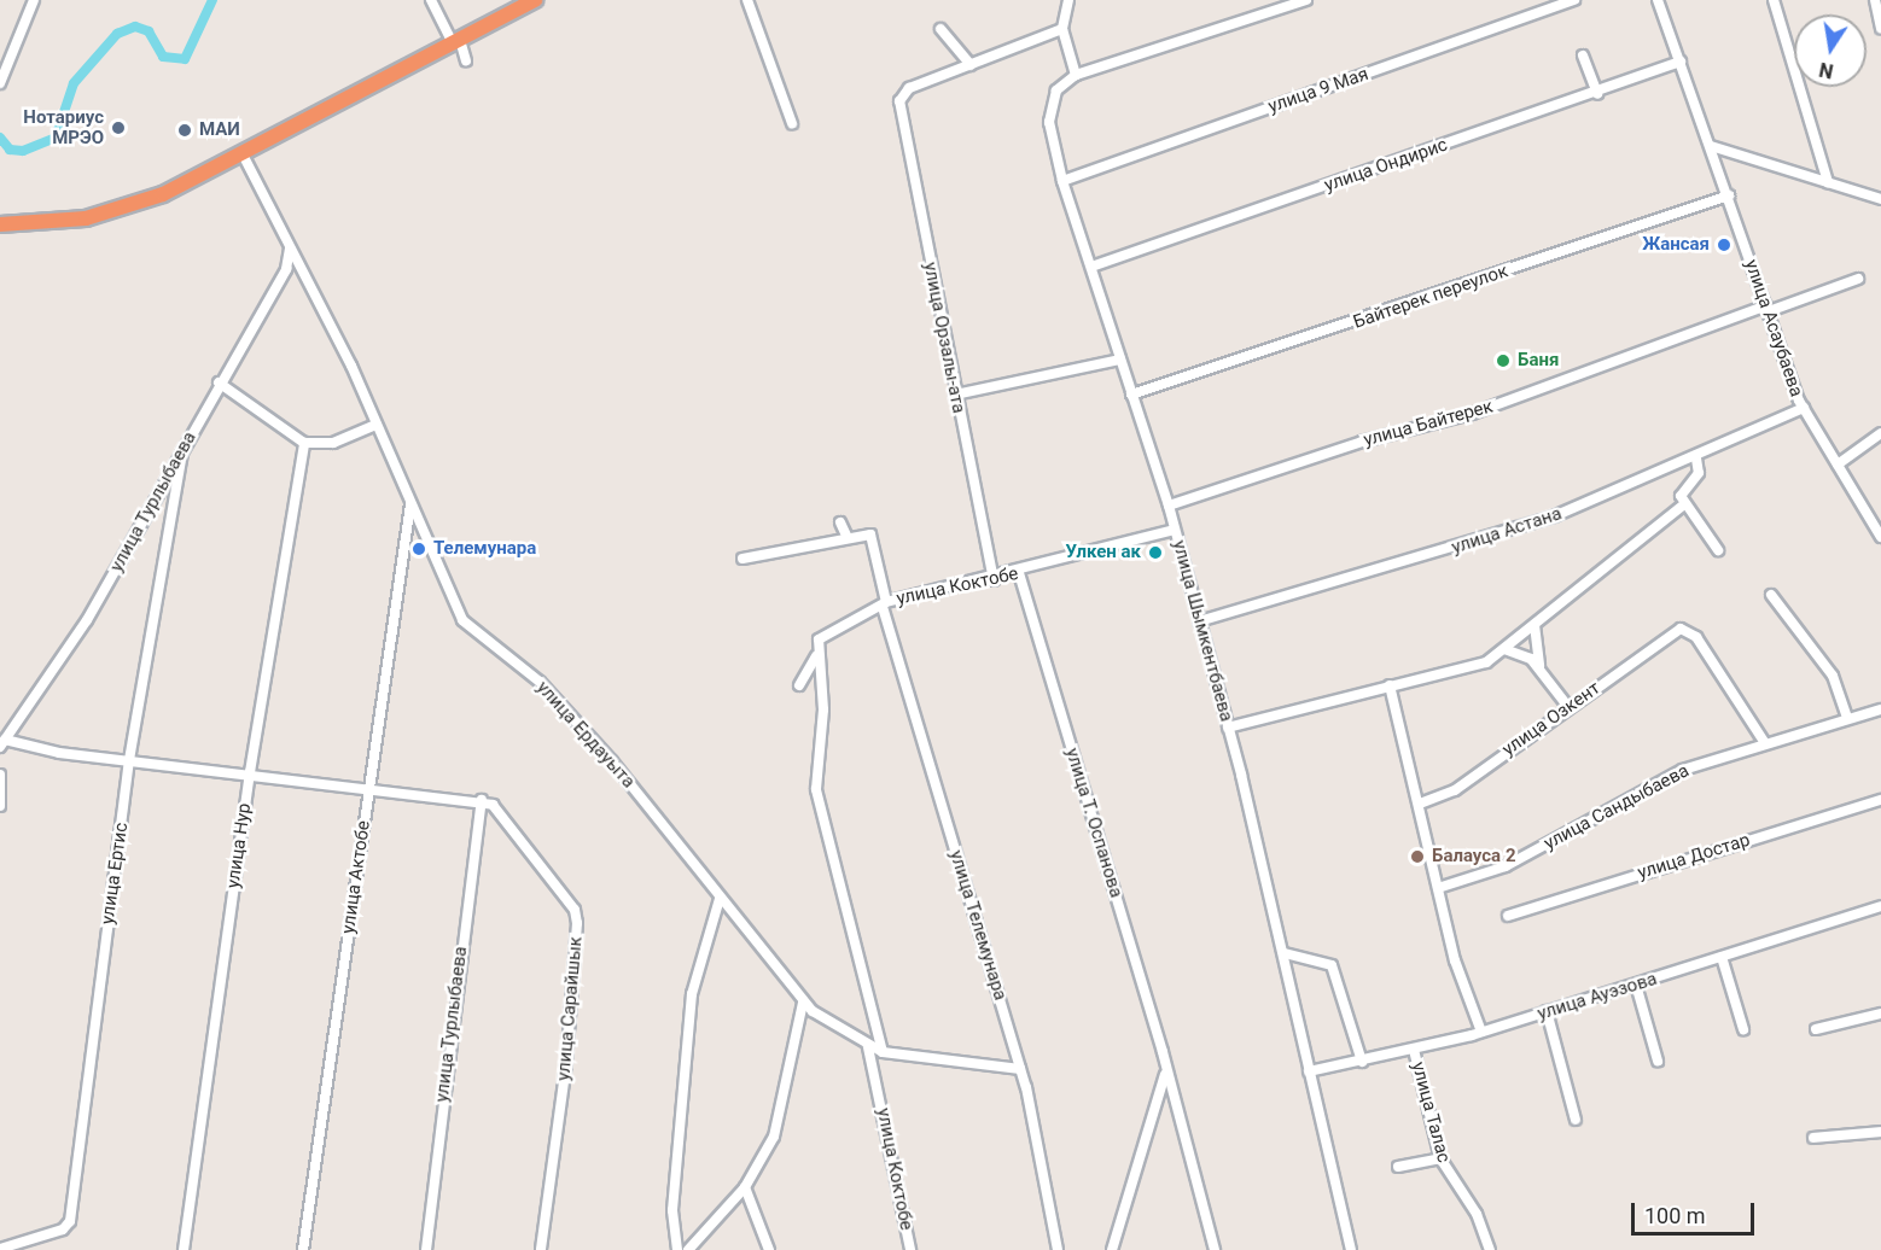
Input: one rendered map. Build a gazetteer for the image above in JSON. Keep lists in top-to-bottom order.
{
  "streets": {
    "street": [
      "улица 9 Мая",
      "улица Ондирис",
      "Байтерек переулок",
      "улица Асаубаева",
      "улица Орзалы-ата",
      "улица Байтерек",
      "улица Турлыбаева",
      "улица Астана",
      "улица Коктобе",
      "улица Шымкентбаева",
      "улица Озкент",
      "улица Ердауыта",
      "улица Сандыбаева",
      "улица Т. Оспанова",
      "улица Нур",
      "улица Достар",
      "улица Ертис",
      "улица Актобе",
      "улица Телемунара",
      "улица Ауэзова",
      "улица Сарайшык",
      "улица Талас"
    ]
  },
  "crossings": [
    ["улица 9 Мая", "улица Шымкентбаева"],
    ["улица Ондирис", "улица Асаубаева"],
    ["улица Ондирис", "улица Шымкентбаева"],
    ["Байтерек переулок", "улица Асаубаева"],
    ["Байтерек переулок", "улица Шымкентбаева"],
    ["улица Асаубаева", "улица Байтерек"],
    ["улица Асаубаева", "улица Астана"],
    ["улица Орзалы-ата", "улица Коктобе"],
    ["улица Байтерек", "улица Шымкентбаева"],
    ["улица Турлыбаева", "улица Ердауыта"],
    ["улица Турлыбаева", "улица Ертис"],
    ["улица Турлыбаева", "улица Сарайшык"],
    ["улица Астана", "улица Шымкентбаева"],
    ["улица Коктобе", "улица Шымкентбаева"],
    ["улица Коктобе", "улица Ердауыта"],
    ["улица Коктобе", "улица Т. Оспанова"],
    ["улица Коктобе", "улица Телемунара"],
    ["улица Шымкентбаева", "улица Ауэзова"],
    ["улица Озкент", "улица Сандыбаева"],
    ["улица Ердауыта", "улица Актобе"],
    ["улица Ердауыта", "улица Телемунара"],
    ["улица Ауэзова", "улица Талас"]
  ],
  "places": [
    "Нотариус МРЭО",
    "МАИ",
    "Жансая",
    "Баня",
    "Телемунара",
    "Улкен ак",
    "Балауса 2"
  ],
  "scale_bar": "100 m",
  "north": "bottom"
}
